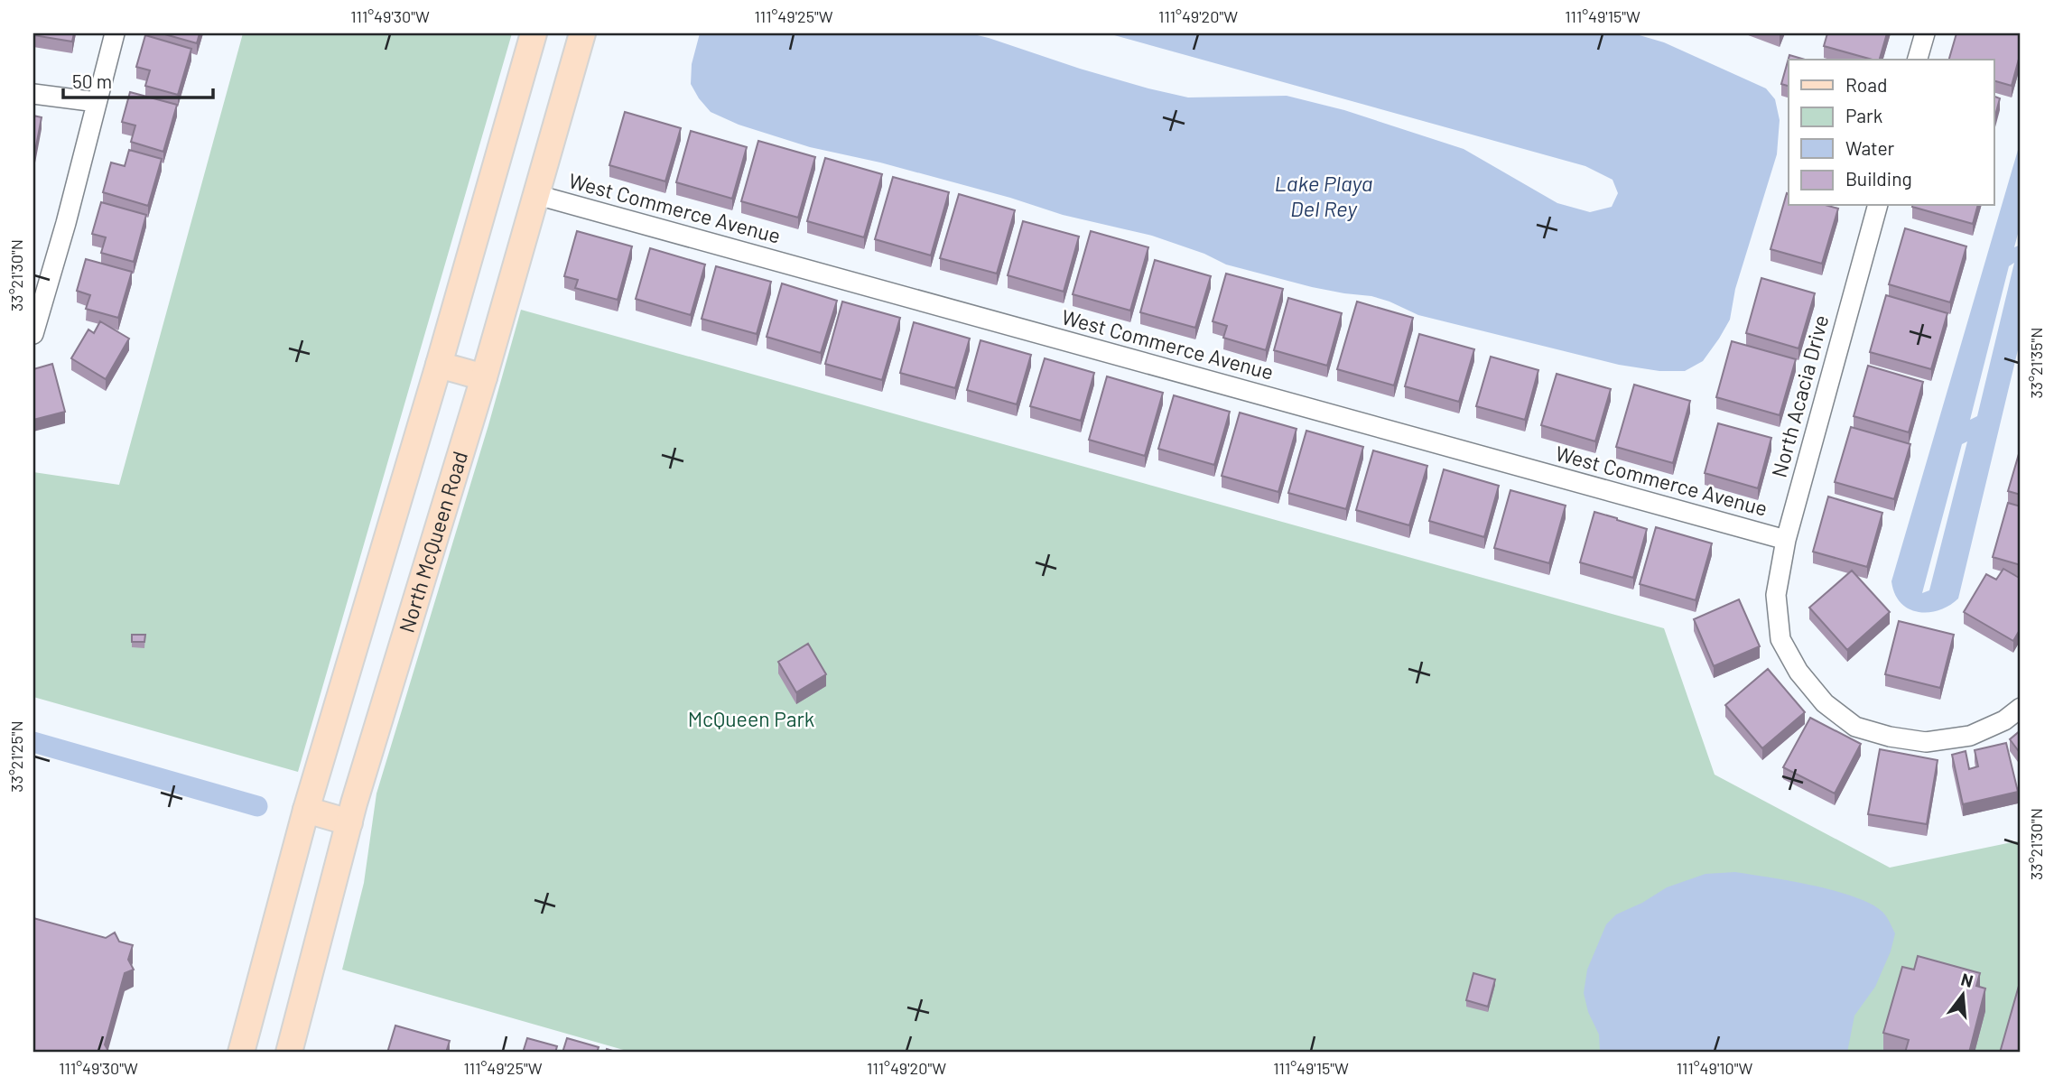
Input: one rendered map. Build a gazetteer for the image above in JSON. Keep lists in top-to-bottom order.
{
  "streets": {
    "main road": ["North McQueen Road"],
    "street": ["West Commerce Avenue", "North Acacia Drive"]
  },
  "crossings": [
    ["West Commerce Avenue", "North Acacia Drive"],
    ["West Commerce Avenue", "North McQueen Road"]
  ],
  "water": ["Lake Playa Del Rey"],
  "parks": ["McQueen Park"],
  "legend": [
    "Road",
    "Park",
    "Water",
    "Building"
  ],
  "scale_bar": "50 m",
  "north": "top",
  "coordinates": [
    "111°49'30\"W",
    "111°49'25\"W",
    "111°49'20\"W",
    "111°49'15\"W",
    "33°21'30\"N",
    "33°21'35\"N",
    "33°21'25\"N",
    "111°49'10\"W"
  ]
}
